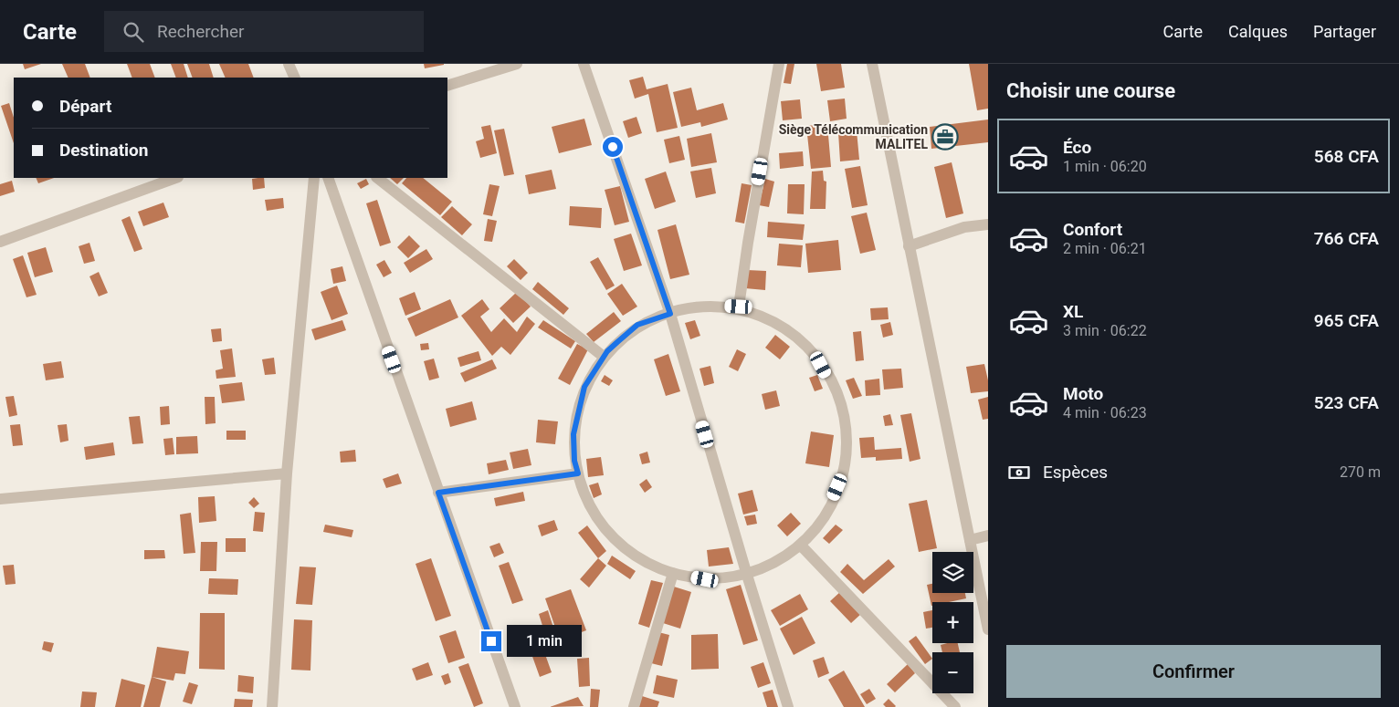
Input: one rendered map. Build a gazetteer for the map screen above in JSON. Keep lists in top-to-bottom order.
{
  "places": {
    "office": ["Siège Télécommunication MALITEL"]
  },
  "page": {
    "header": "Carte",
    "search": "Rechercher",
    "nav": ["Carte", "Calques", "Partager"],
    "heading": "Choisir une course",
    "banner": ["Départ", "Destination"],
    "list": [
      {
        "name": "Éco",
        "note": "1 min · 06:20",
        "value": "568 CFA"
      },
      {
        "name": "Confort",
        "note": "2 min · 06:21",
        "value": "766 CFA"
      },
      {
        "name": "XL",
        "note": "3 min · 06:22",
        "value": "965 CFA"
      },
      {
        "name": "Moto",
        "note": "4 min · 06:23",
        "value": "523 CFA"
      }
    ],
    "pay": ["Espèces", "270 m"],
    "map_buttons": ["+", "−"],
    "bubble": "1 min",
    "buttons": "Confirmer"
  }
}
